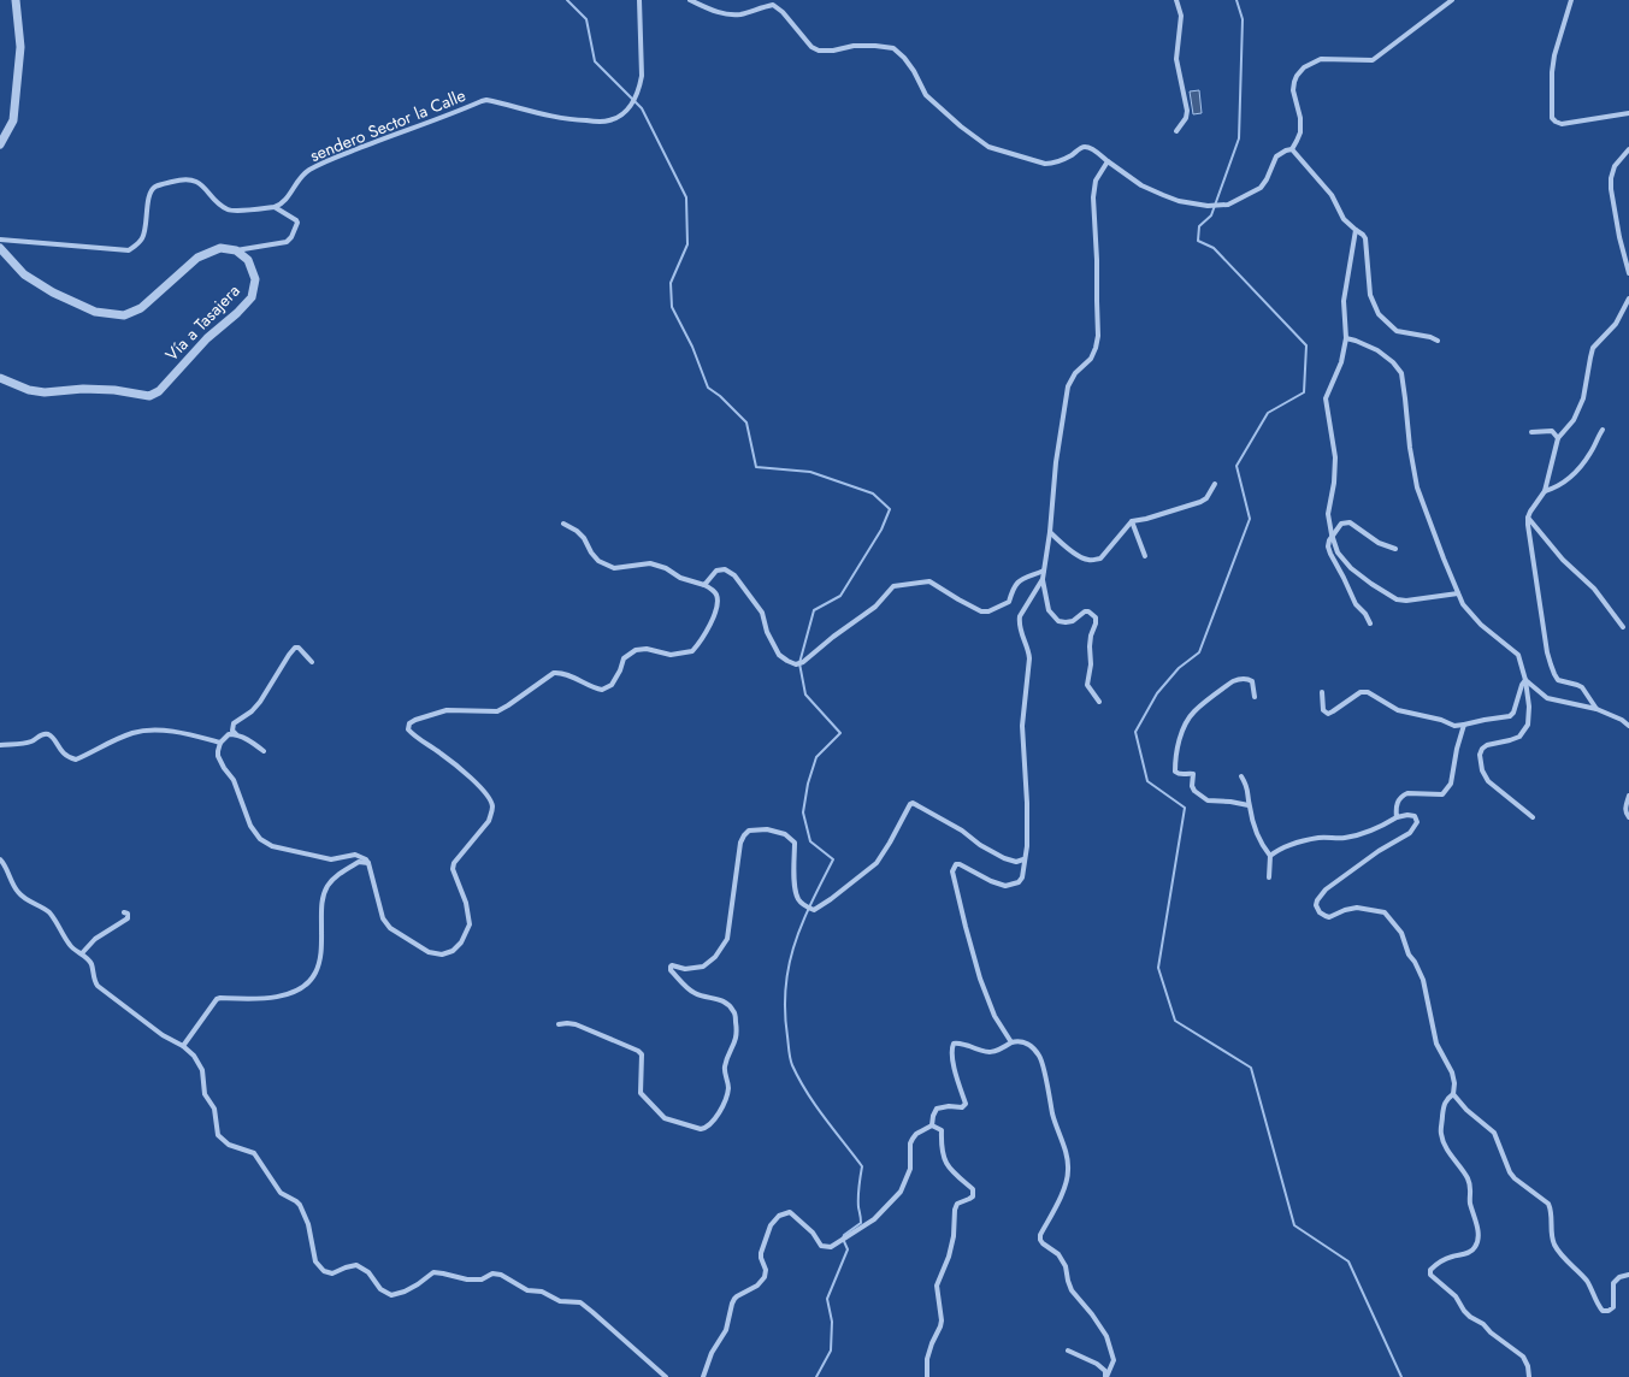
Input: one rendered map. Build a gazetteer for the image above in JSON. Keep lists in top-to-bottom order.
{
  "streets": {
    "street": ["sendero Sector la Calle", "Vía a Tasajera"]
  }
}
